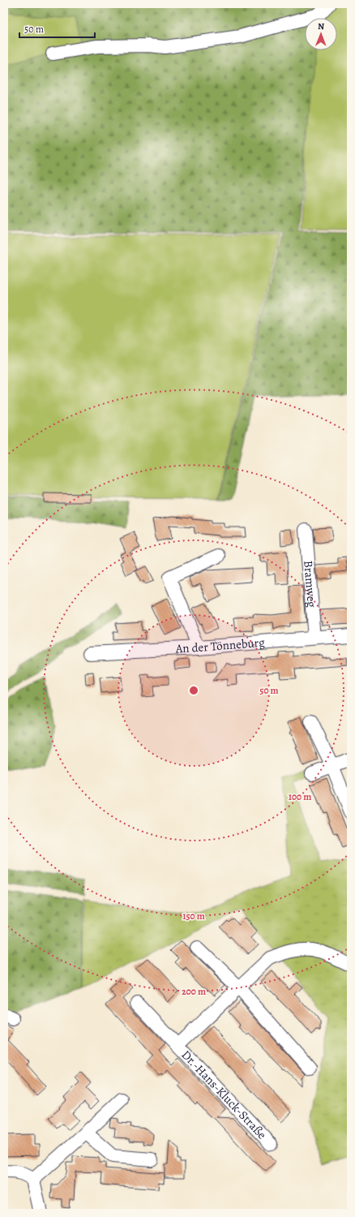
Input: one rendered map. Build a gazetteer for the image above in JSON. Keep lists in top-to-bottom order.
{
  "streets": {
    "street": ["Bramweg", "An der Tönneburg", "Dr.-Hans-Kluck-Straße"]
  },
  "crossings": [
    ["Bramweg", "An der Tönneburg"]
  ],
  "scale_bar": "50 m",
  "north": "top",
  "rings": [
    "50 m",
    "100 m",
    "150 m",
    "200 m"
  ]
}
